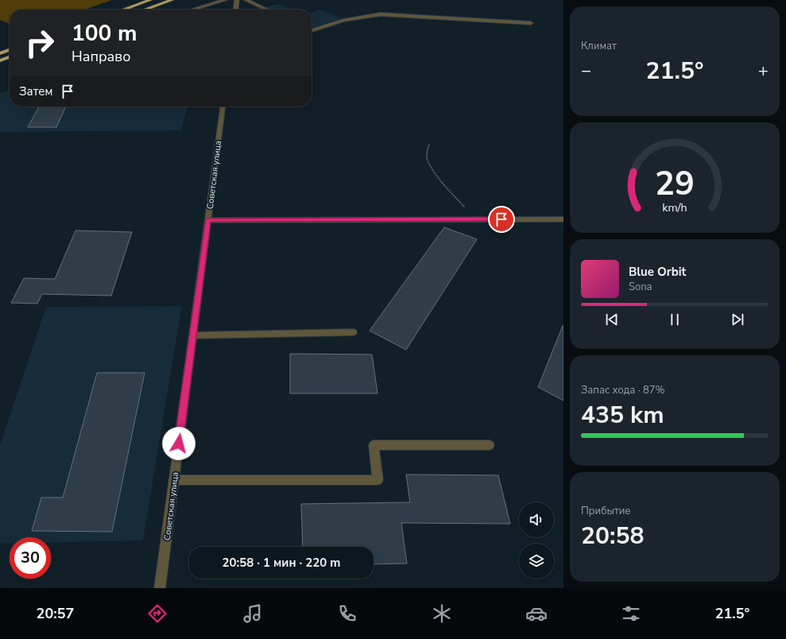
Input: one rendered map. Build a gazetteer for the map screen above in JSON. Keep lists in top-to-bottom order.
{
  "streets": {
    "street": ["Советская улица"]
  },
  "page": {
    "tile": [
      "Климат",
      ["Запас хода · 87%", "435 km"],
      ["Прибытие", "20:58"]
    ],
    "turn": ["100 m", "Направо"],
    "heat": ["−", "21.5°", "+"],
    "then": "Затем",
    "song": ["Blue Orbit", "Sona"],
    "limit": "30",
    "trip": "20:58 · 1 мин · 220 m",
    "tabs": ["20:57", "21.5°"],
    "gauge": ["29", "km/h"]
  }
}
